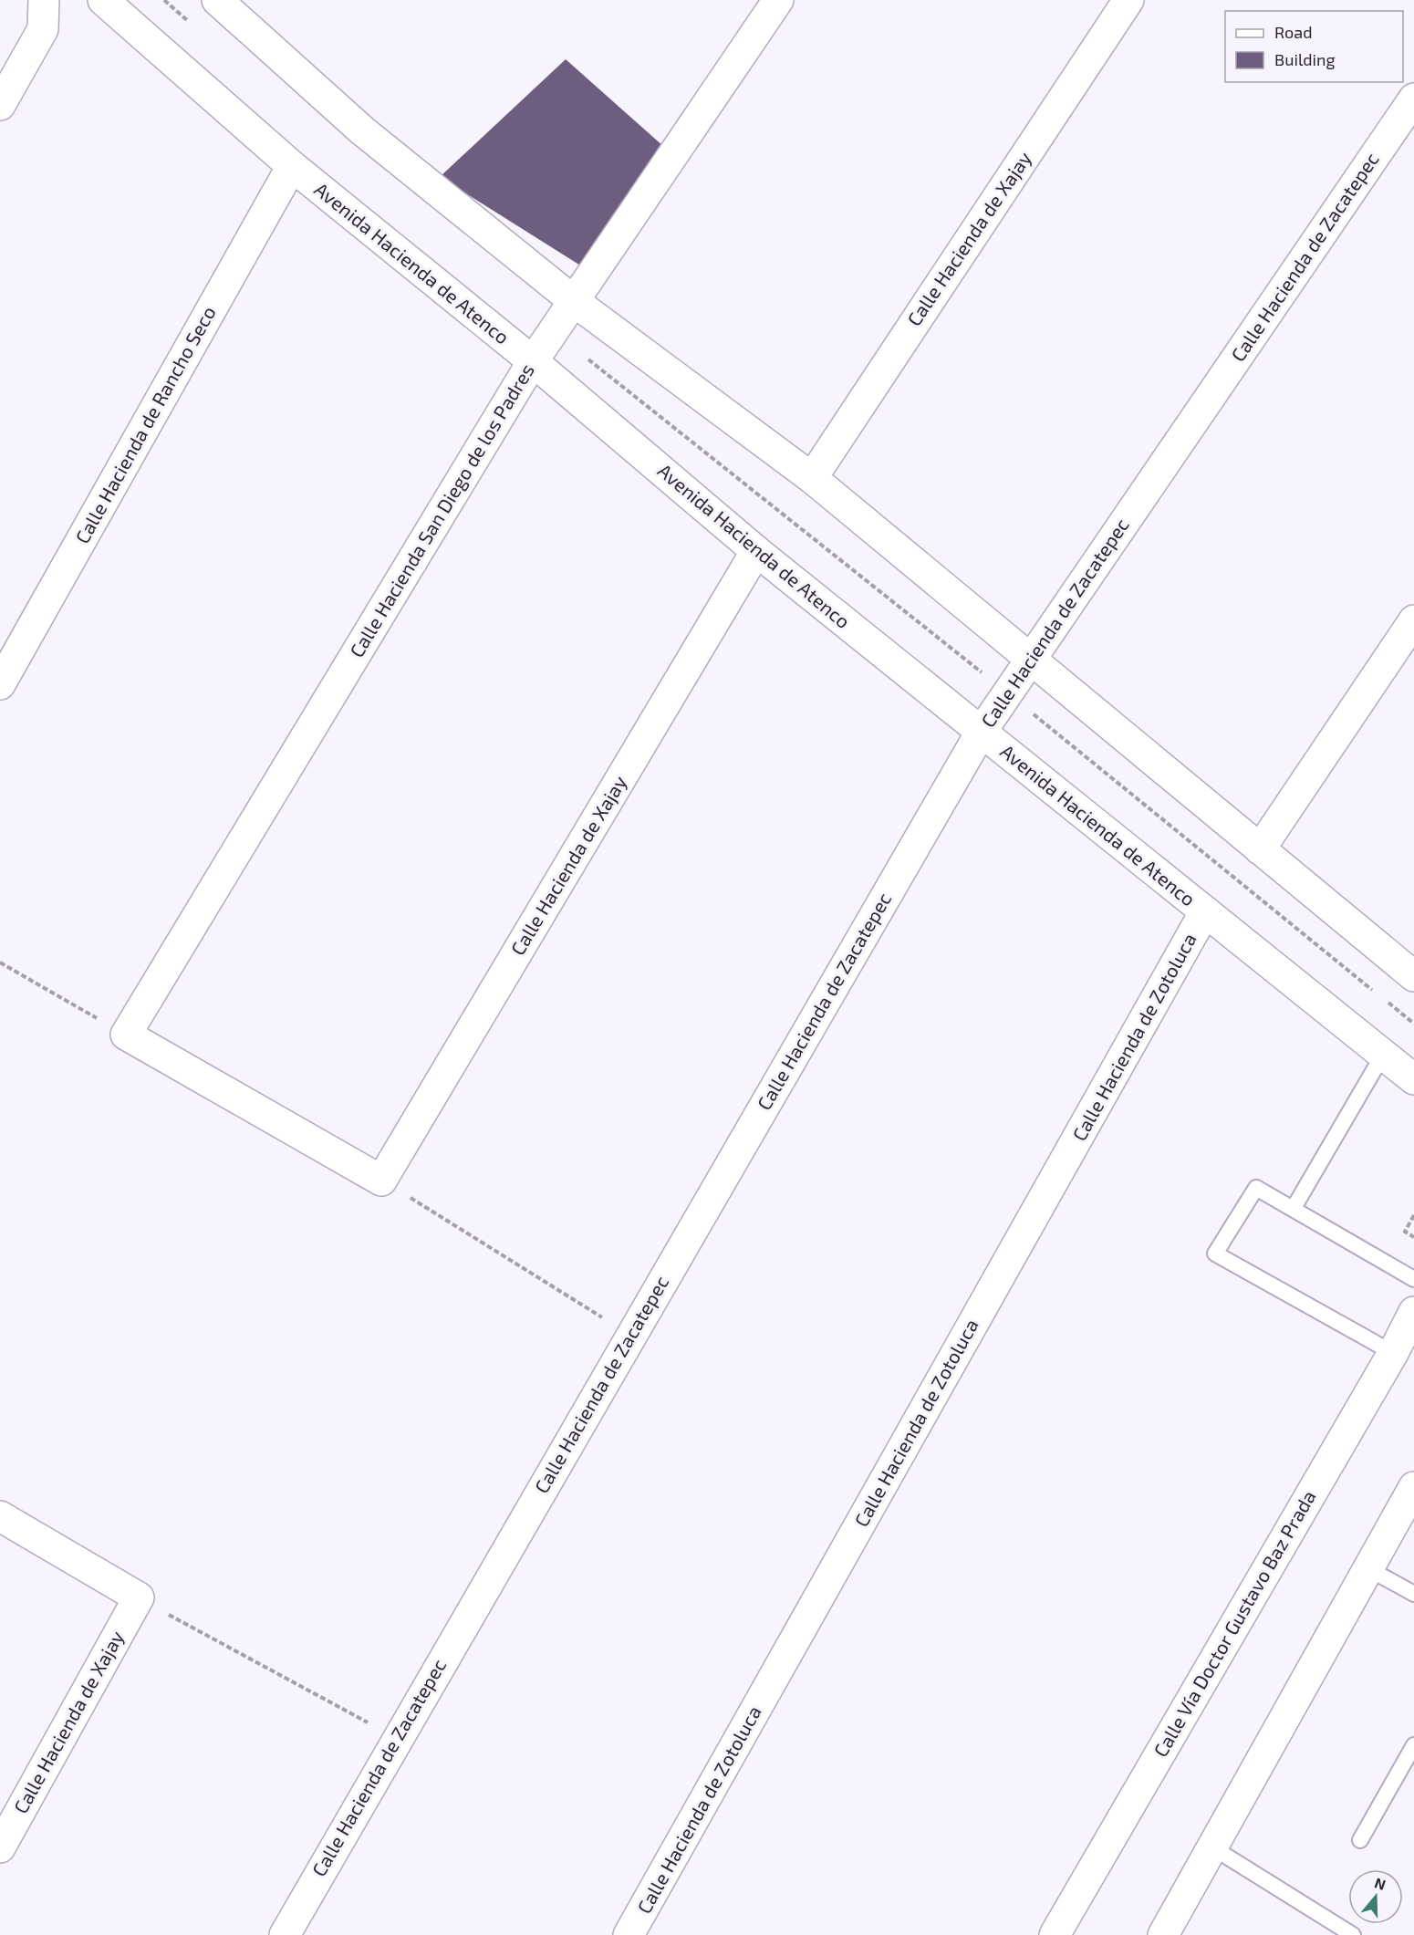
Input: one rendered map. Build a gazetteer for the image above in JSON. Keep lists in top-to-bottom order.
{
  "streets": {
    "street": [
      "Calle Hacienda de Xajay",
      "Calle Hacienda de Zacatepec",
      "Avenida Hacienda de Atenco",
      "Calle Hacienda de Rancho Seco",
      "Calle Hacienda San Diego de los Padres",
      "Calle Hacienda de Zotoluca",
      "Calle Vía Doctor Gustavo Baz Prada"
    ]
  },
  "crossings": [
    ["Calle Hacienda de Xajay", "Avenida Hacienda de Atenco"],
    ["Calle Hacienda de Zacatepec", "Avenida Hacienda de Atenco"],
    ["Avenida Hacienda de Atenco", "Calle Hacienda de Rancho Seco"],
    ["Avenida Hacienda de Atenco", "Calle Hacienda San Diego de los Padres"],
    ["Avenida Hacienda de Atenco", "Calle Hacienda de Zotoluca"]
  ],
  "legend": ["Road", "Building"],
  "north": "top"
}
